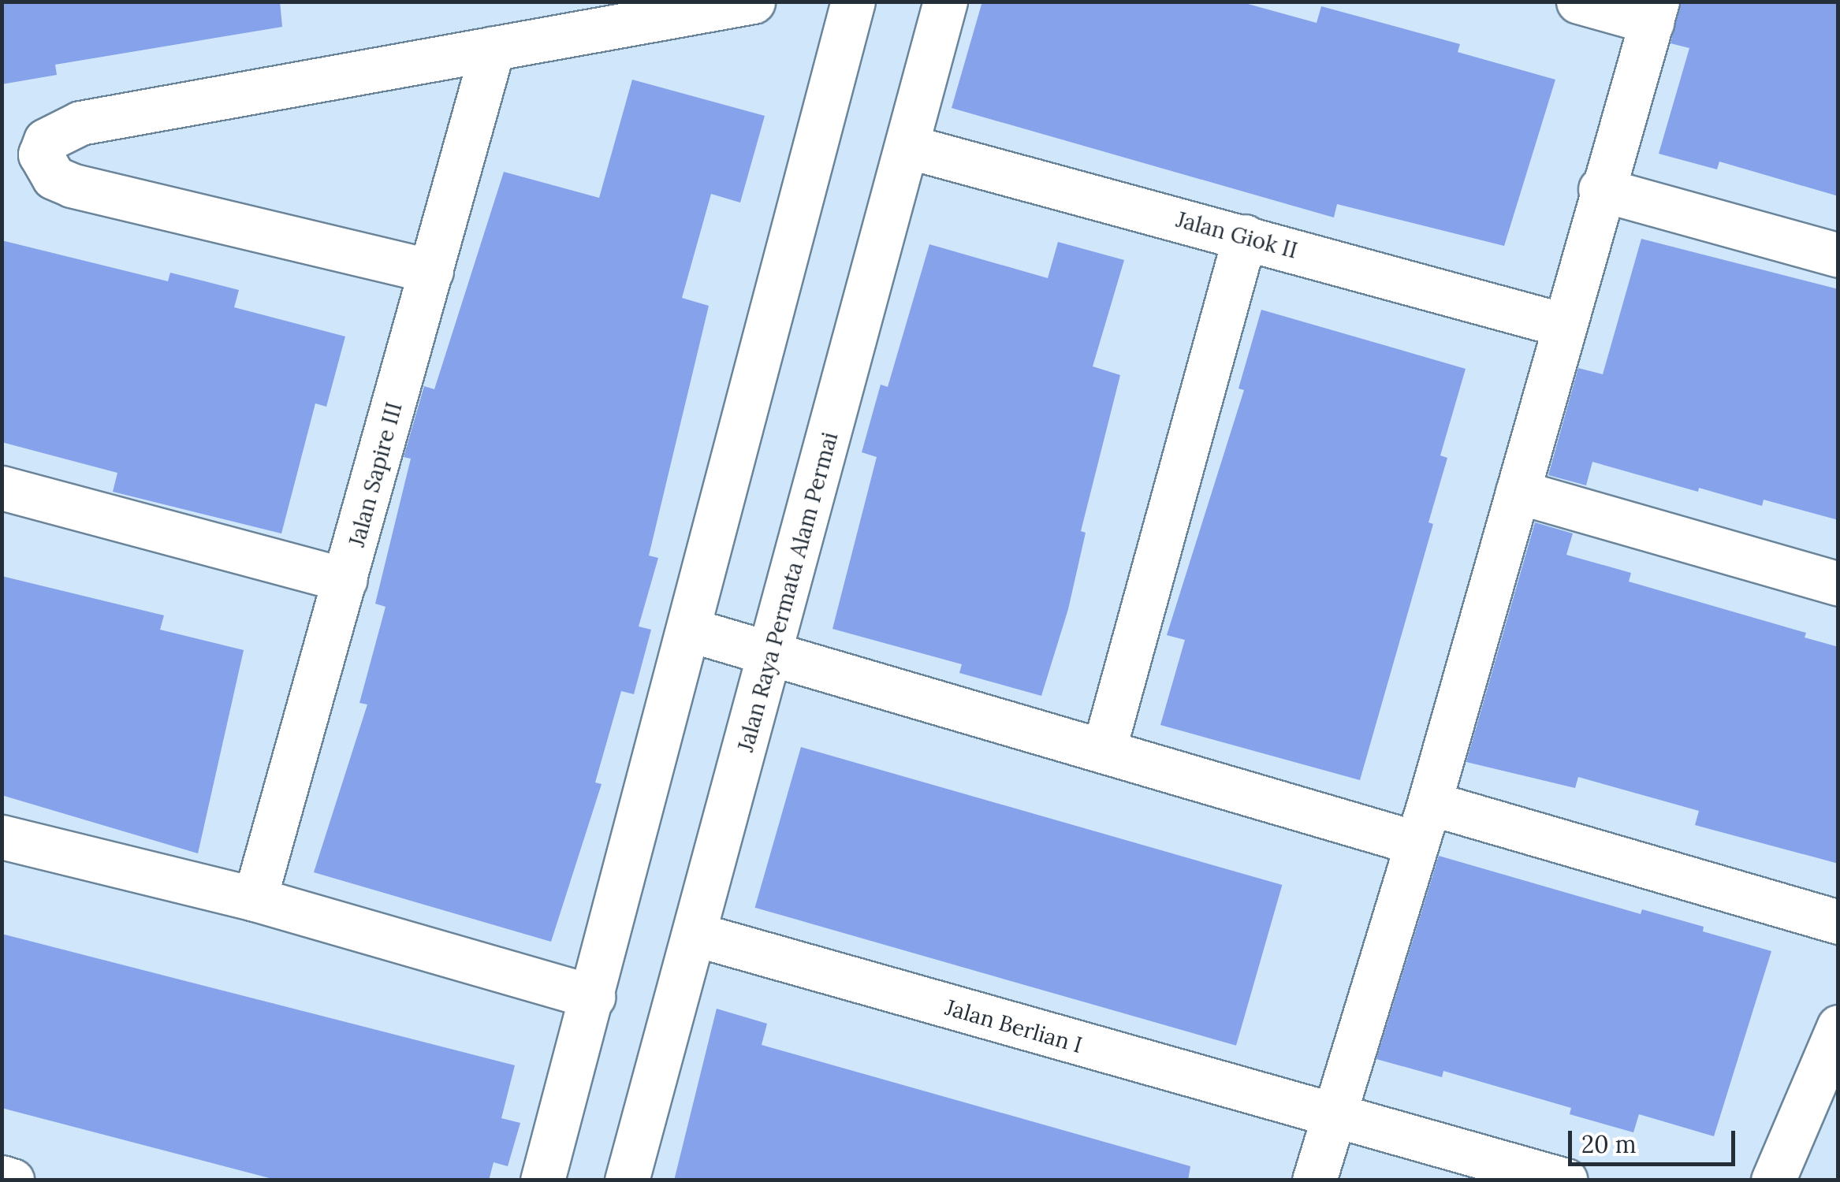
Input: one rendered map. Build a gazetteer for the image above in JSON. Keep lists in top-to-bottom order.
{
  "streets": {
    "street": [
      "Jalan Giok II",
      "Jalan Sapire III",
      "Jalan Raya Permata Alam Permai",
      "Jalan Berlian I"
    ]
  },
  "crossings": [
    ["Jalan Giok II", "Jalan Raya Permata Alam Permai"],
    ["Jalan Raya Permata Alam Permai", "Jalan Berlian I"]
  ],
  "scale_bar": "20 m"
}
